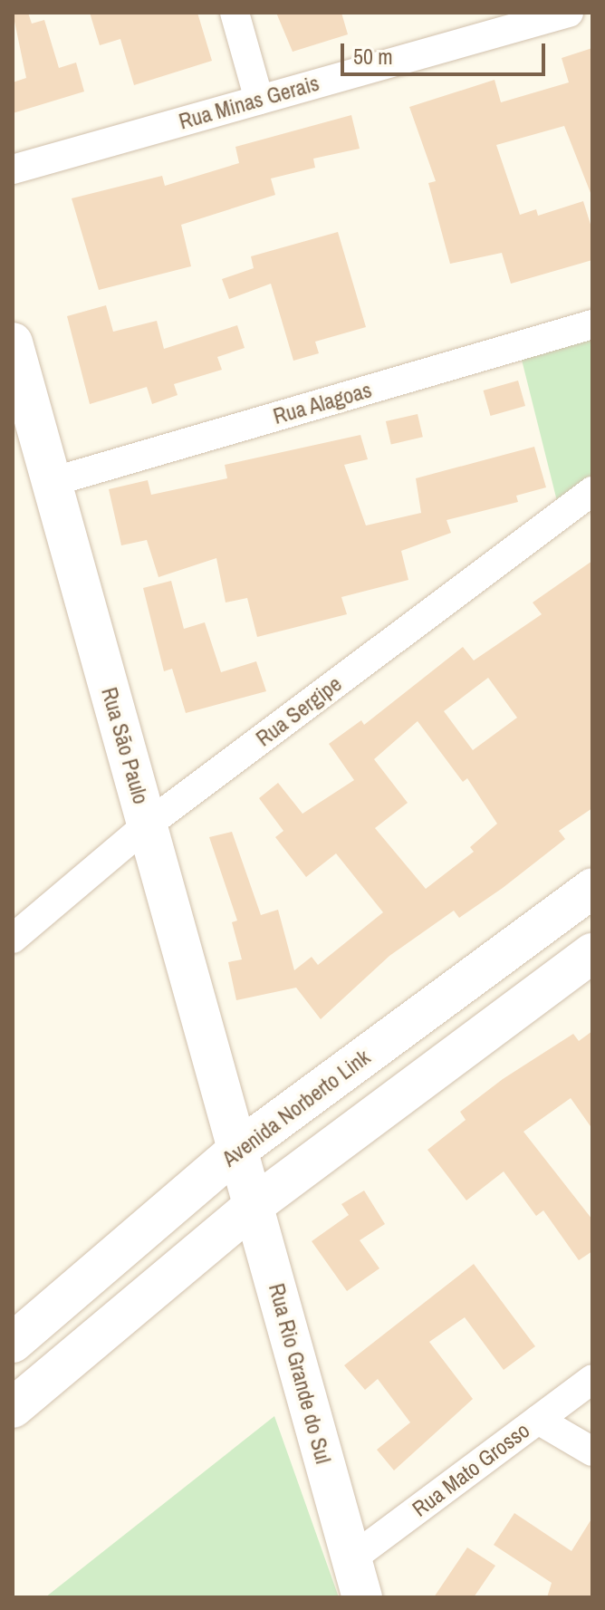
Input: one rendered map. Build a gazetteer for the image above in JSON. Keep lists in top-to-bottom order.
{
  "streets": {
    "street": [
      "Rua Minas Gerais",
      "Rua Alagoas",
      "Rua Sergipe",
      "Rua São Paulo",
      "Avenida Norberto Link",
      "Rua Rio Grande do Sul",
      "Rua Mato Grosso"
    ]
  },
  "crossings": [
    ["Rua Alagoas", "Rua São Paulo"],
    ["Rua Sergipe", "Rua São Paulo"],
    ["Rua São Paulo", "Avenida Norberto Link"],
    ["Rua São Paulo", "Rua Rio Grande do Sul"],
    ["Avenida Norberto Link", "Rua Rio Grande do Sul"],
    ["Rua Rio Grande do Sul", "Rua Mato Grosso"]
  ],
  "scale_bar": "50 m"
}
